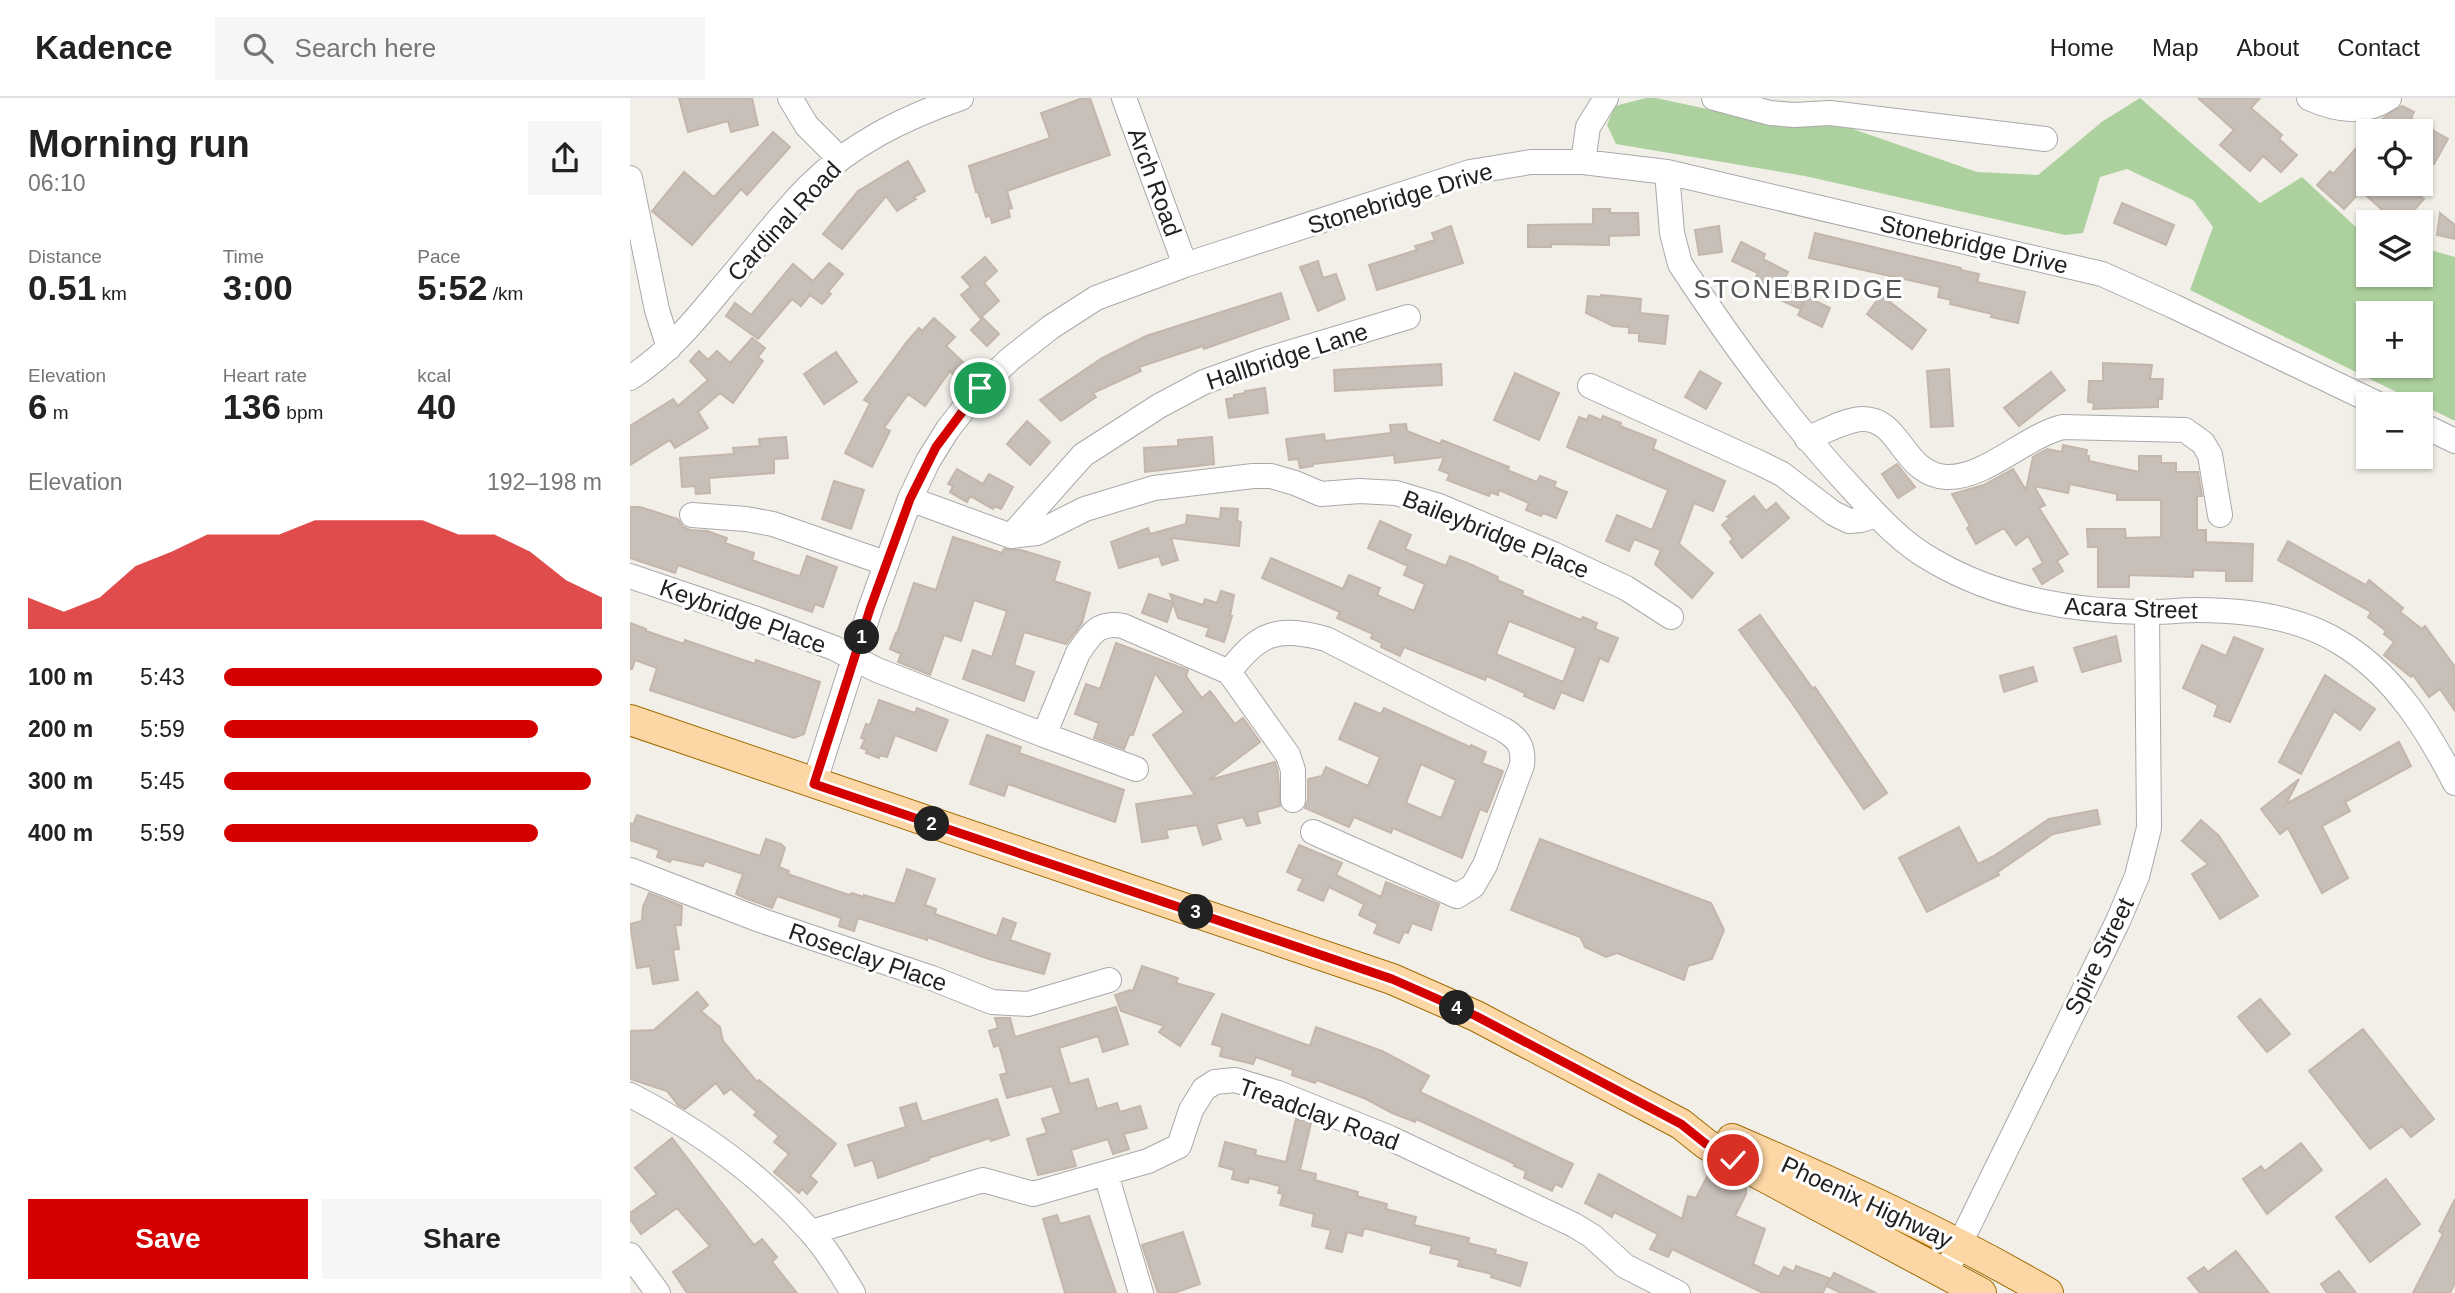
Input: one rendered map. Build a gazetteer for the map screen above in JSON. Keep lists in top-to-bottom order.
{
  "streets": {
    "main road": ["Phoenix Highway"],
    "street": [
      "Arch Road",
      "Stonebridge Drive",
      "Cardinal Road",
      "Hallbridge Lane",
      "Baileybridge Place",
      "Acara Street",
      "Keybridge Place",
      "Spire Street",
      "Roseclay Place",
      "Treadclay Road"
    ]
  },
  "crossings": [
    ["Arch Road", "Stonebridge Drive"],
    ["Stonebridge Drive", "Acara Street"],
    ["Stonebridge Drive", "Keybridge Place"],
    ["Stonebridge Drive", "Phoenix Highway"],
    ["Hallbridge Lane", "Baileybridge Place"],
    ["Acara Street", "Spire Street"],
    ["Spire Street", "Phoenix Highway"]
  ],
  "districts": ["STONEBRIDGE"],
  "page": {
    "header": "Kadence",
    "search": "Search here",
    "nav": [
      "Home",
      "Map",
      "About",
      "Contact"
    ],
    "heading": ["Morning run", "06:10"],
    "map_buttons": ["+", "−"],
    "stats": [
      ["Distance", "0.51 km"],
      ["Time", "3:00"],
      ["Pace", "5:52 /km"],
      ["Elevation", "6 m"],
      ["Heart rate", "136 bpm"],
      ["kcal", "40"]
    ],
    "chart": ["Elevation", "192–198 m"],
    "pins": [
      "1",
      "2",
      "3",
      "4"
    ],
    "list": [
      {
        "name": "100 m",
        "note": "5:43"
      },
      {
        "name": "200 m",
        "note": "5:59"
      },
      {
        "name": "300 m",
        "note": "5:45"
      },
      {
        "name": "400 m",
        "note": "5:59"
      }
    ],
    "buttons": ["Save", "Share"]
  }
}
